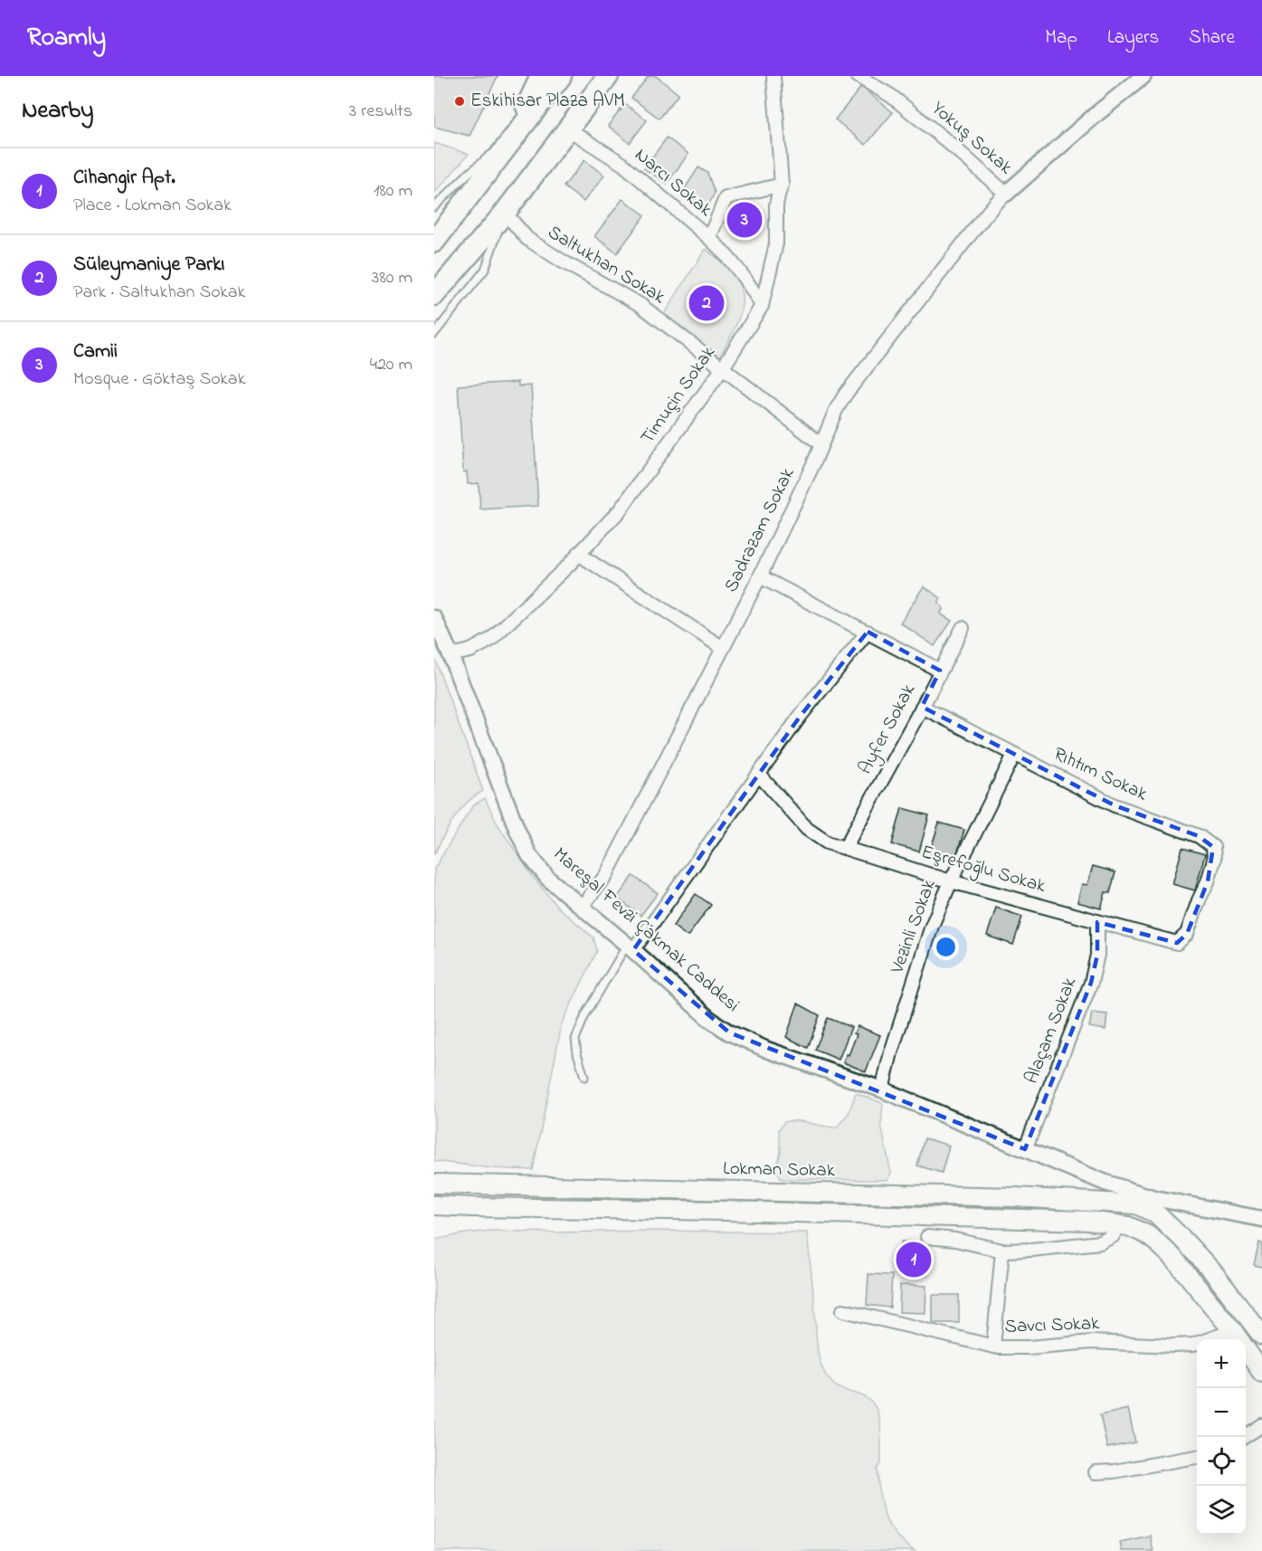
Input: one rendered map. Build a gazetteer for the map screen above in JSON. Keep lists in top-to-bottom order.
{
  "streets": {
    "main road": ["Mareşal Fevzi Çakmak Caddesi", "Lokman Sokak"],
    "street": [
      "Yokuş Sokak",
      "Narcı Sokak",
      "Saltukhan Sokak",
      "Timuçin Sokak",
      "Sadrazam Sokak",
      "Ayfer Sokak",
      "Rıhtım Sokak",
      "Eşrefoğlu Sokak",
      "Vezinli Sokak",
      "Alaçam Sokak",
      "Savcı Sokak"
    ]
  },
  "crossings": [
    ["Yokuş Sokak", "Sadrazam Sokak"],
    ["Narcı Sokak", "Timuçin Sokak"],
    ["Saltukhan Sokak", "Timuçin Sokak"],
    ["Saltukhan Sokak", "Sadrazam Sokak"],
    ["Timuçin Sokak", "Mareşal Fevzi Çakmak Caddesi"],
    ["Sadrazam Sokak", "Mareşal Fevzi Çakmak Caddesi"],
    ["Ayfer Sokak", "Rıhtım Sokak"],
    ["Ayfer Sokak", "Eşrefoğlu Sokak"],
    ["Rıhtım Sokak", "Eşrefoğlu Sokak"],
    ["Rıhtım Sokak", "Vezinli Sokak"],
    ["Eşrefoğlu Sokak", "Vezinli Sokak"],
    ["Eşrefoğlu Sokak", "Alaçam Sokak"],
    ["Vezinli Sokak", "Mareşal Fevzi Çakmak Caddesi"],
    ["Mareşal Fevzi Çakmak Caddesi", "Alaçam Sokak"],
    ["Mareşal Fevzi Çakmak Caddesi", "Lokman Sokak"]
  ],
  "places": ["Eskihisar Plaza AVM"],
  "page": {
    "header": "Roamly",
    "nav": ["Map", "Layers", "Share"],
    "heading": ["Nearby", "3 results"],
    "list": [
      {
        "mark": "1",
        "name": "Cihangir Apt.",
        "note": "Place · Lokman Sokak",
        "value": "180 m"
      },
      {
        "mark": "2",
        "name": "Süleymaniye Parkı",
        "note": "Park · Saltukhan Sokak",
        "value": "380 m"
      },
      {
        "mark": "3",
        "name": "Camii",
        "note": "Mosque · Göktaş Sokak",
        "value": "420 m"
      }
    ],
    "pins": ["3", "2", "1"],
    "map_buttons": ["+", "−"]
  }
}
